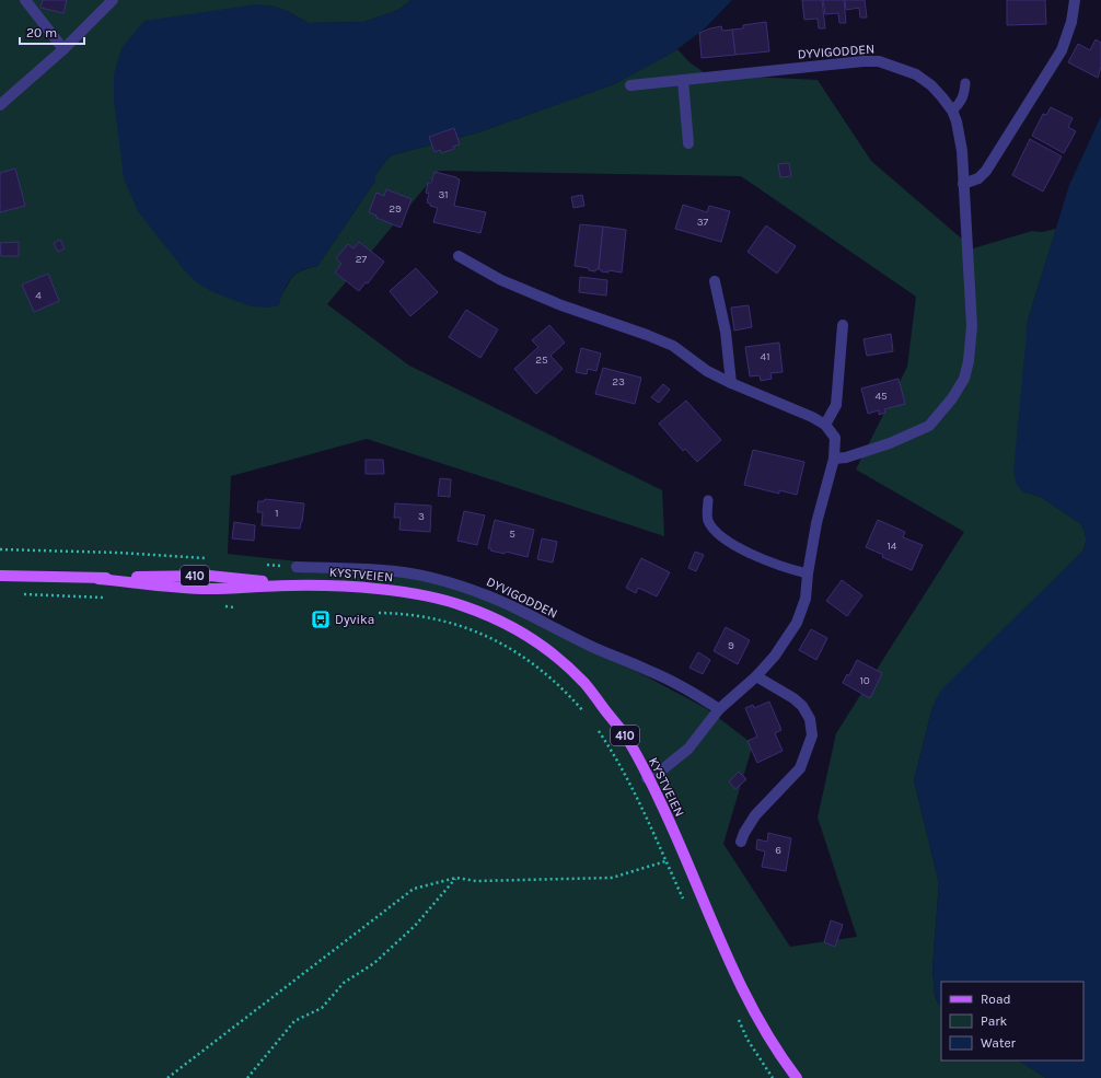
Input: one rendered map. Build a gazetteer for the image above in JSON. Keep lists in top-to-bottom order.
{
  "streets": {
    "main road": ["KYSTVEIEN", "410"],
    "street": ["DYVIGODDEN"]
  },
  "places": {
    "bus stop": ["Dyvika"]
  },
  "house_numbers": [
    "31",
    "29",
    "37",
    "27",
    "4",
    "41",
    "25",
    "23",
    "45",
    "1",
    "3",
    "5",
    "14",
    "9",
    "10",
    "6"
  ],
  "legend": ["Road", "Park", "Water"],
  "scale_bar": "20 m"
}
